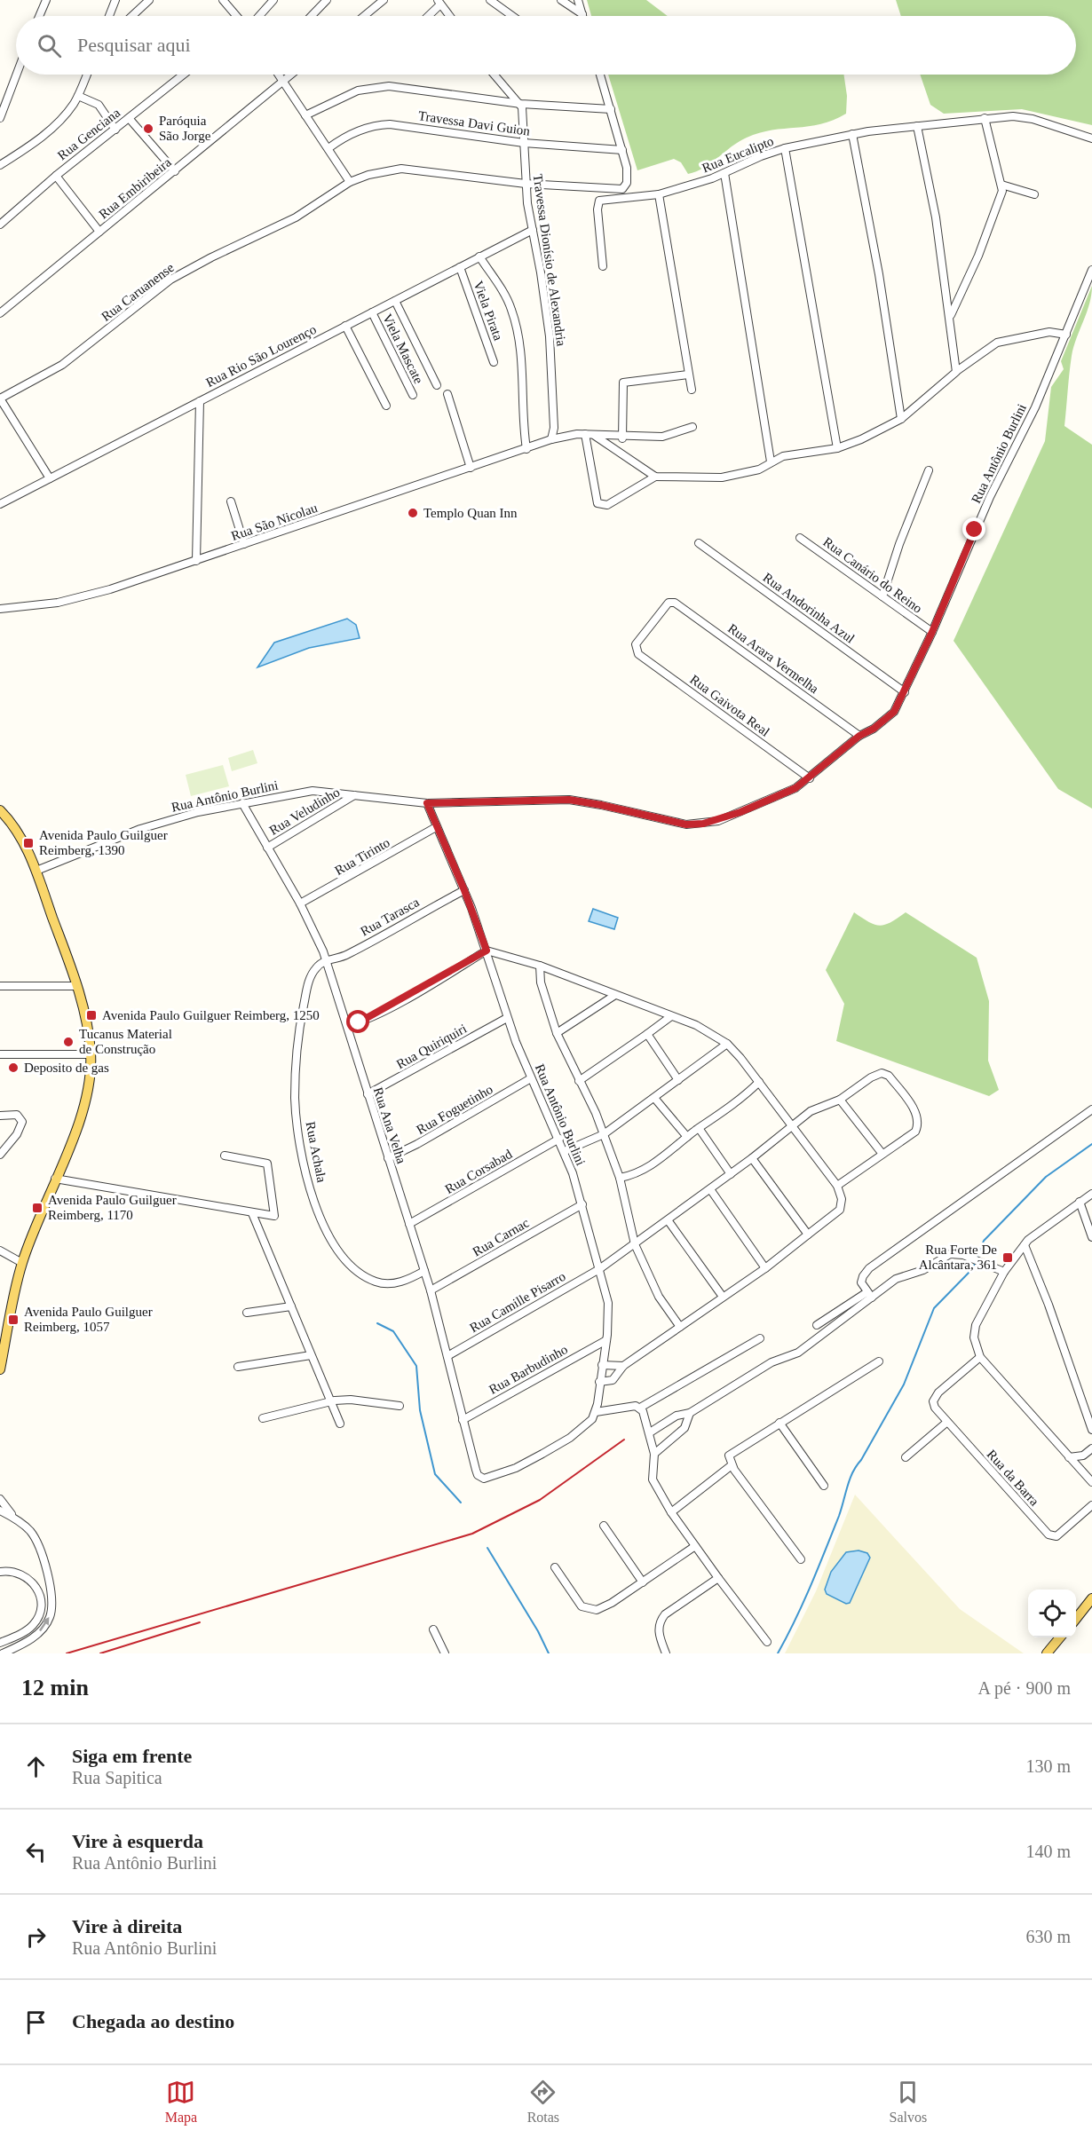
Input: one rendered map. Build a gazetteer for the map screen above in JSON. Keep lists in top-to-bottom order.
{
  "streets": {
    "street": [
      "Travessa Davi Guion",
      "Rua Genciana",
      "Rua Eucalipto",
      "Rua Embiribeira",
      "Travessa Dionísio de Alexandria",
      "Rua Caruanense",
      "Viela Pirata",
      "Viela Mascate",
      "Rua Rio São Lourenço",
      "Rua Antônio Burlini",
      "Rua São Nicolau",
      "Rua Canário do Reino",
      "Rua Andorinha Azul",
      "Rua Arara Vermelha",
      "Rua Gaivota Real",
      "Rua Veludinho",
      "Rua Tirinto",
      "Rua Tarasca",
      "Rua Quiriquiri",
      "Rua Foguetinho",
      "Rua Ana Velha",
      "Rua Achala",
      "Rua Corsabad",
      "Rua Carnac",
      "Rua Camille Pisarro",
      "Rua Barbudinho",
      "Rua da Barra"
    ]
  },
  "crossings": [
    ["Travessa Davi Guion", "Travessa Dionísio de Alexandria"],
    ["Travessa Dionísio de Alexandria", "Rua Caruanense"],
    ["Travessa Dionísio de Alexandria", "Rua Rio São Lourenço"],
    ["Travessa Dionísio de Alexandria", "Rua São Nicolau"],
    ["Rua Caruanense", "Rua Rio São Lourenço"],
    ["Viela Pirata", "Rua Rio São Lourenço"],
    ["Viela Mascate", "Rua Rio São Lourenço"],
    ["Rua Antônio Burlini", "Rua Canário do Reino"],
    ["Rua Antônio Burlini", "Rua Andorinha Azul"],
    ["Rua Antônio Burlini", "Rua Arara Vermelha"],
    ["Rua Antônio Burlini", "Rua Gaivota Real"],
    ["Rua Antônio Burlini", "Rua Veludinho"],
    ["Rua Antônio Burlini", "Rua Tirinto"],
    ["Rua Antônio Burlini", "Rua Tarasca"],
    ["Rua Antônio Burlini", "Rua Quiriquiri"],
    ["Rua Antônio Burlini", "Rua Foguetinho"],
    ["Rua Antônio Burlini", "Rua Ana Velha"],
    ["Rua Antônio Burlini", "Rua Corsabad"],
    ["Rua Antônio Burlini", "Rua Carnac"],
    ["Rua Antônio Burlini", "Rua Camille Pisarro"],
    ["Rua Antônio Burlini", "Rua Barbudinho"],
    ["Rua Arara Vermelha", "Rua Gaivota Real"],
    ["Rua Veludinho", "Rua Ana Velha"],
    ["Rua Tirinto", "Rua Ana Velha"],
    ["Rua Tarasca", "Rua Ana Velha"],
    ["Rua Tarasca", "Rua Achala"],
    ["Rua Quiriquiri", "Rua Ana Velha"],
    ["Rua Foguetinho", "Rua Ana Velha"],
    ["Rua Ana Velha", "Rua Achala"],
    ["Rua Ana Velha", "Rua Corsabad"],
    ["Rua Ana Velha", "Rua Carnac"],
    ["Rua Ana Velha", "Rua Camille Pisarro"],
    ["Rua Ana Velha", "Rua Barbudinho"]
  ],
  "places": {
    "other": [
      "Paróquia São Jorge",
      "Templo Quan Inn",
      "Tucanus Material de Construção",
      "Deposito de gas"
    ],
    "transit": [
      "Avenida Paulo Guilguer Reimberg, 1390",
      "Avenida Paulo Guilguer Reimberg, 1250",
      "Avenida Paulo Guilguer Reimberg, 1170",
      "Rua Forte De Alcântara, 361",
      "Avenida Paulo Guilguer Reimberg, 1057"
    ]
  },
  "page": {
    "search": "Pesquisar aqui",
    "heading": ["12 min", "A pé · 900 m"],
    "list": [
      ["Siga em frente", "Rua Sapitica", "130 m"],
      ["Vire à esquerda", "Rua Antônio Burlini", "140 m"],
      ["Vire à direita", "Rua Antônio Burlini", "630 m"],
      "Chegada ao destino"
    ],
    "nav": ["Mapa", "Rotas", "Salvos"]
  }
}
